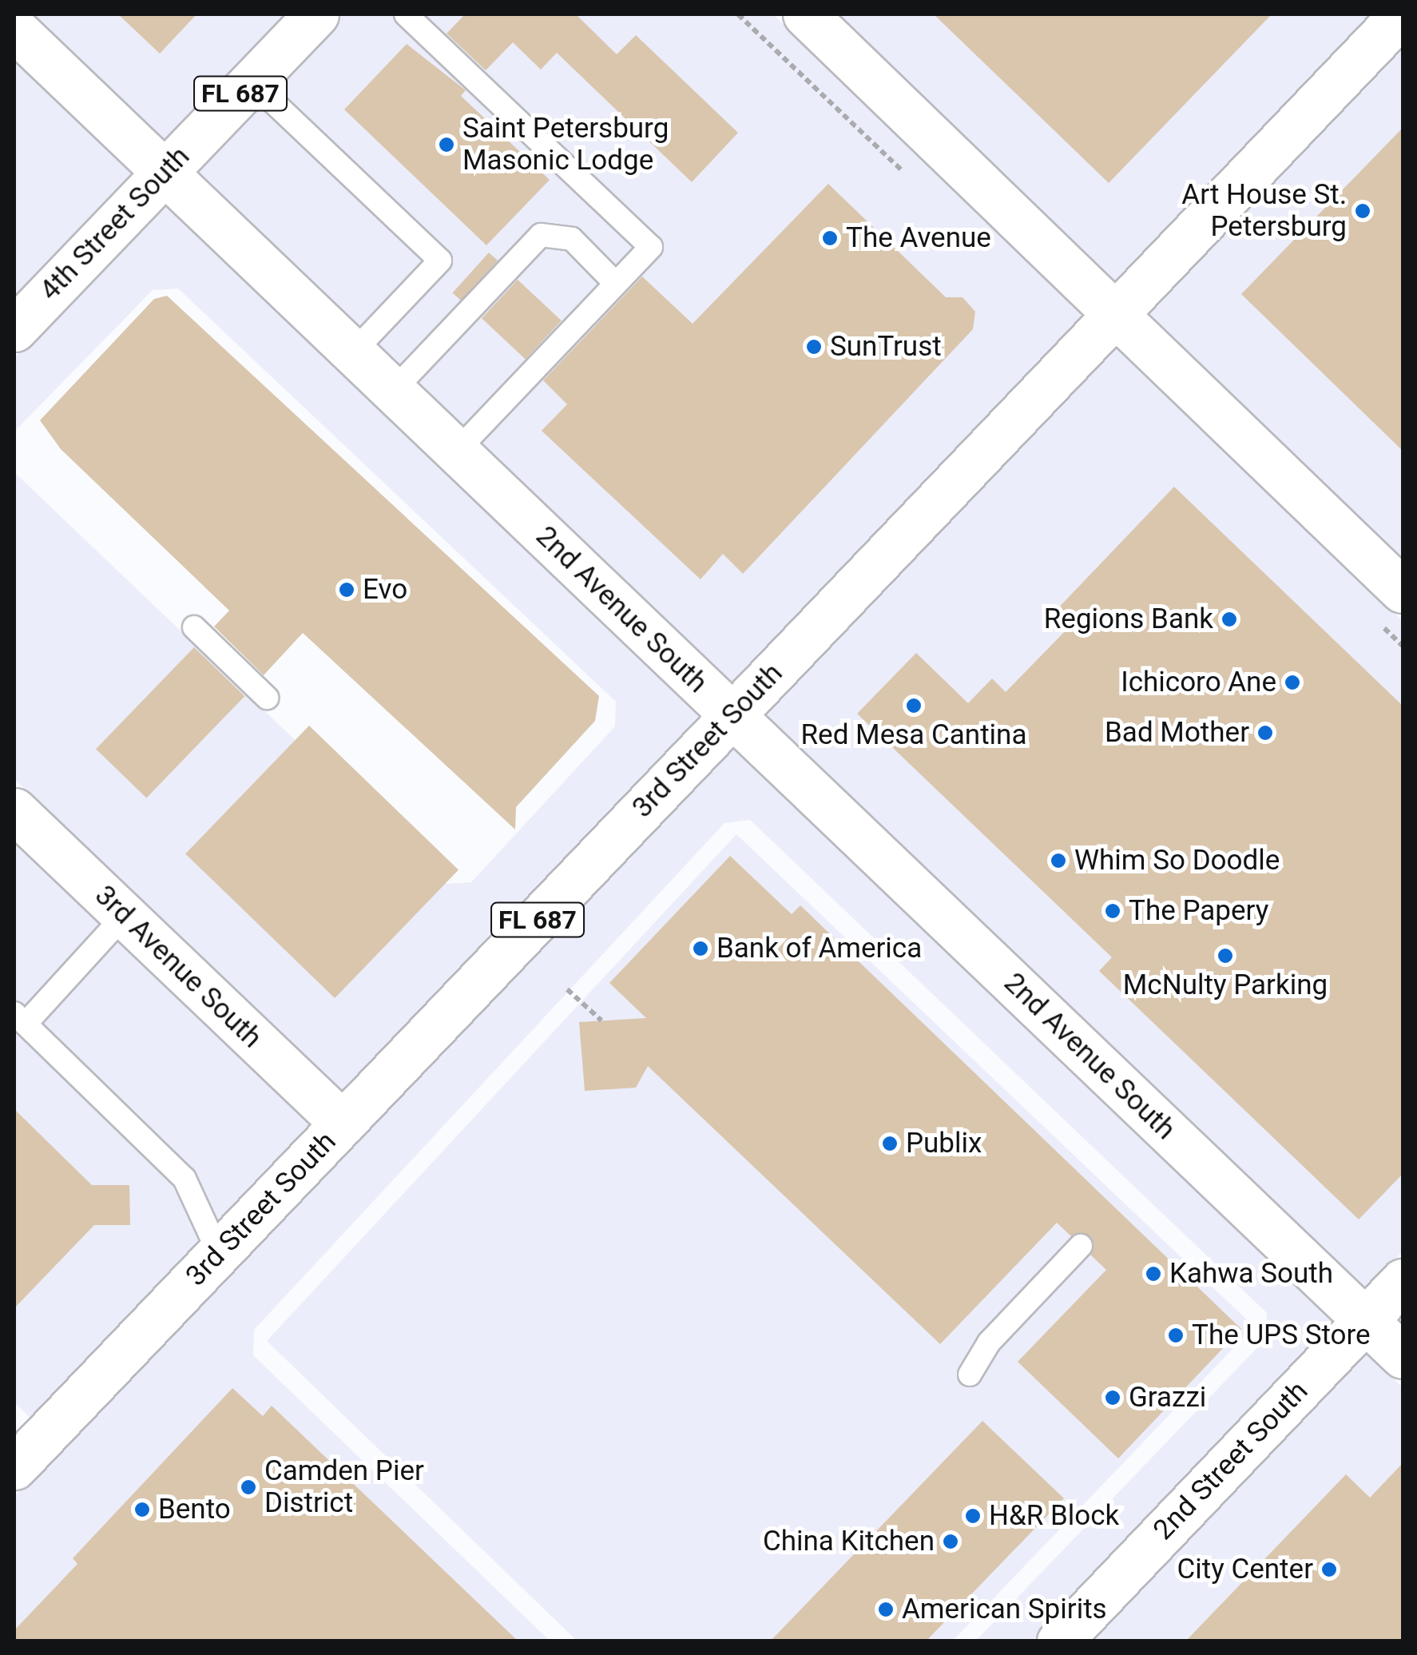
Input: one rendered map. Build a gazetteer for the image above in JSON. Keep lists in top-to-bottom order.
{
  "streets": {
    "street": [
      "FL 687",
      "4th Street South",
      "2nd Avenue South",
      "3rd Street South",
      "3rd Avenue South",
      "2nd Street South"
    ]
  },
  "crossings": [
    ["4th Street South", "2nd Avenue South"],
    ["2nd Avenue South", "3rd Street South"],
    ["2nd Avenue South", "2nd Street South"],
    ["3rd Street South", "3rd Avenue South"]
  ],
  "places": [
    "Saint Petersburg Masonic Lodge",
    "Art House St. Petersburg",
    "The Avenue",
    "SunTrust",
    "Evo",
    "Regions Bank",
    "Ichicoro Ane",
    "Red Mesa Cantina",
    "Bad Mother",
    "Whim So Doodle",
    "The Papery",
    "Bank of America",
    "McNulty Parking",
    "Publix",
    "Kahwa South",
    "The UPS Store",
    "Grazzi",
    "Camden Pier District",
    "Bento",
    "H&R Block",
    "China Kitchen",
    "City Center",
    "American Spirits"
  ]
}
